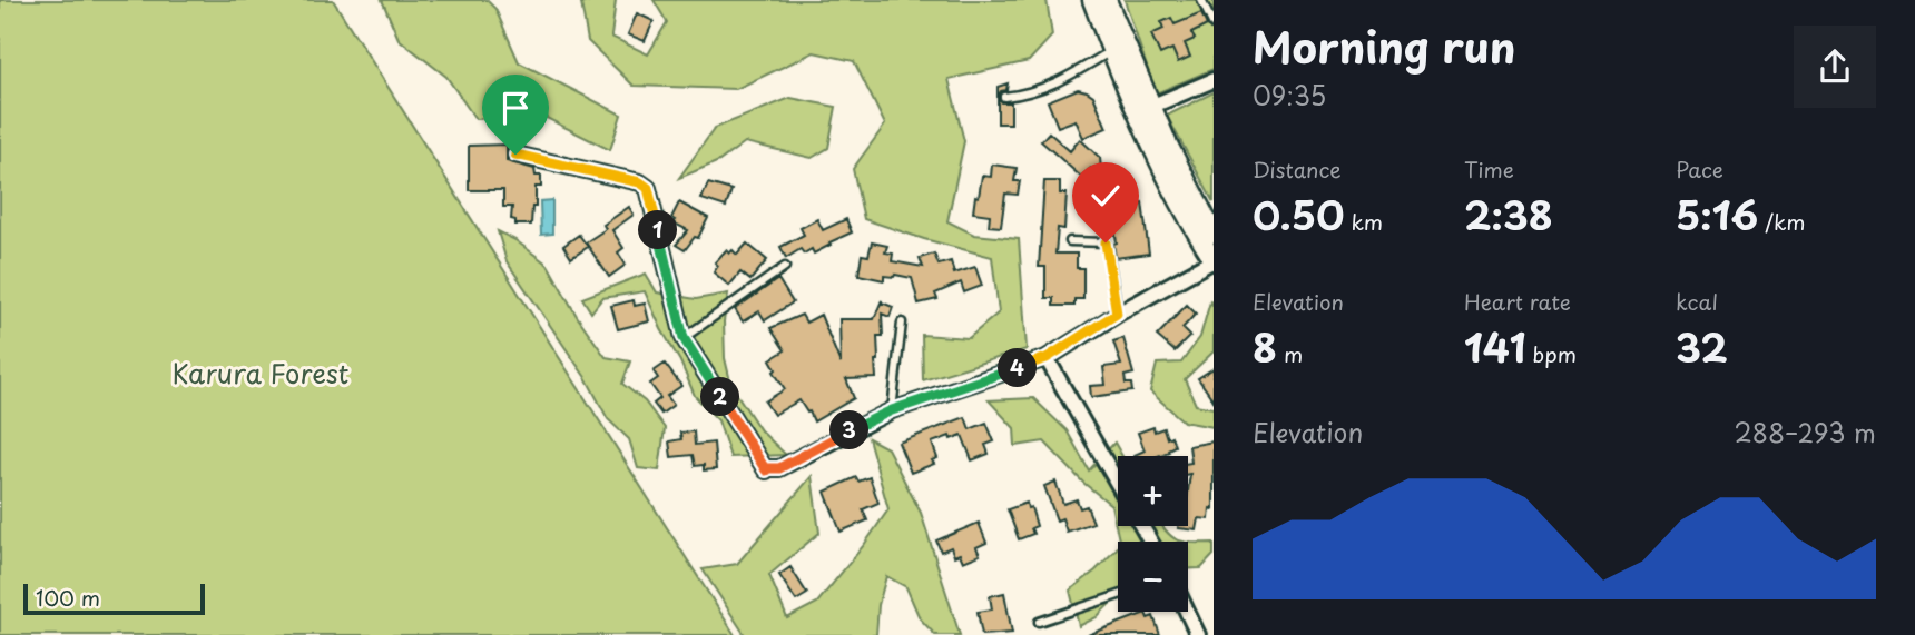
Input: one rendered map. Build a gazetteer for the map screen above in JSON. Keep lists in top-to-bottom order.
{
  "parks": ["Karura Forest"],
  "scale_bar": "100 m",
  "page": {
    "heading": ["Morning run", "09:35"],
    "stats": [
      ["Distance", "0.50 km"],
      ["Time", "2:38"],
      ["Pace", "5:16 /km"],
      ["Elevation", "8 m"],
      ["Heart rate", "141 bpm"],
      ["kcal", "32"]
    ],
    "pins": [
      "1",
      "4",
      "2",
      "3"
    ],
    "chart": ["Elevation", "288–293 m"],
    "map_buttons": ["+", "−"],
    "scale": "100 m"
  }
}
